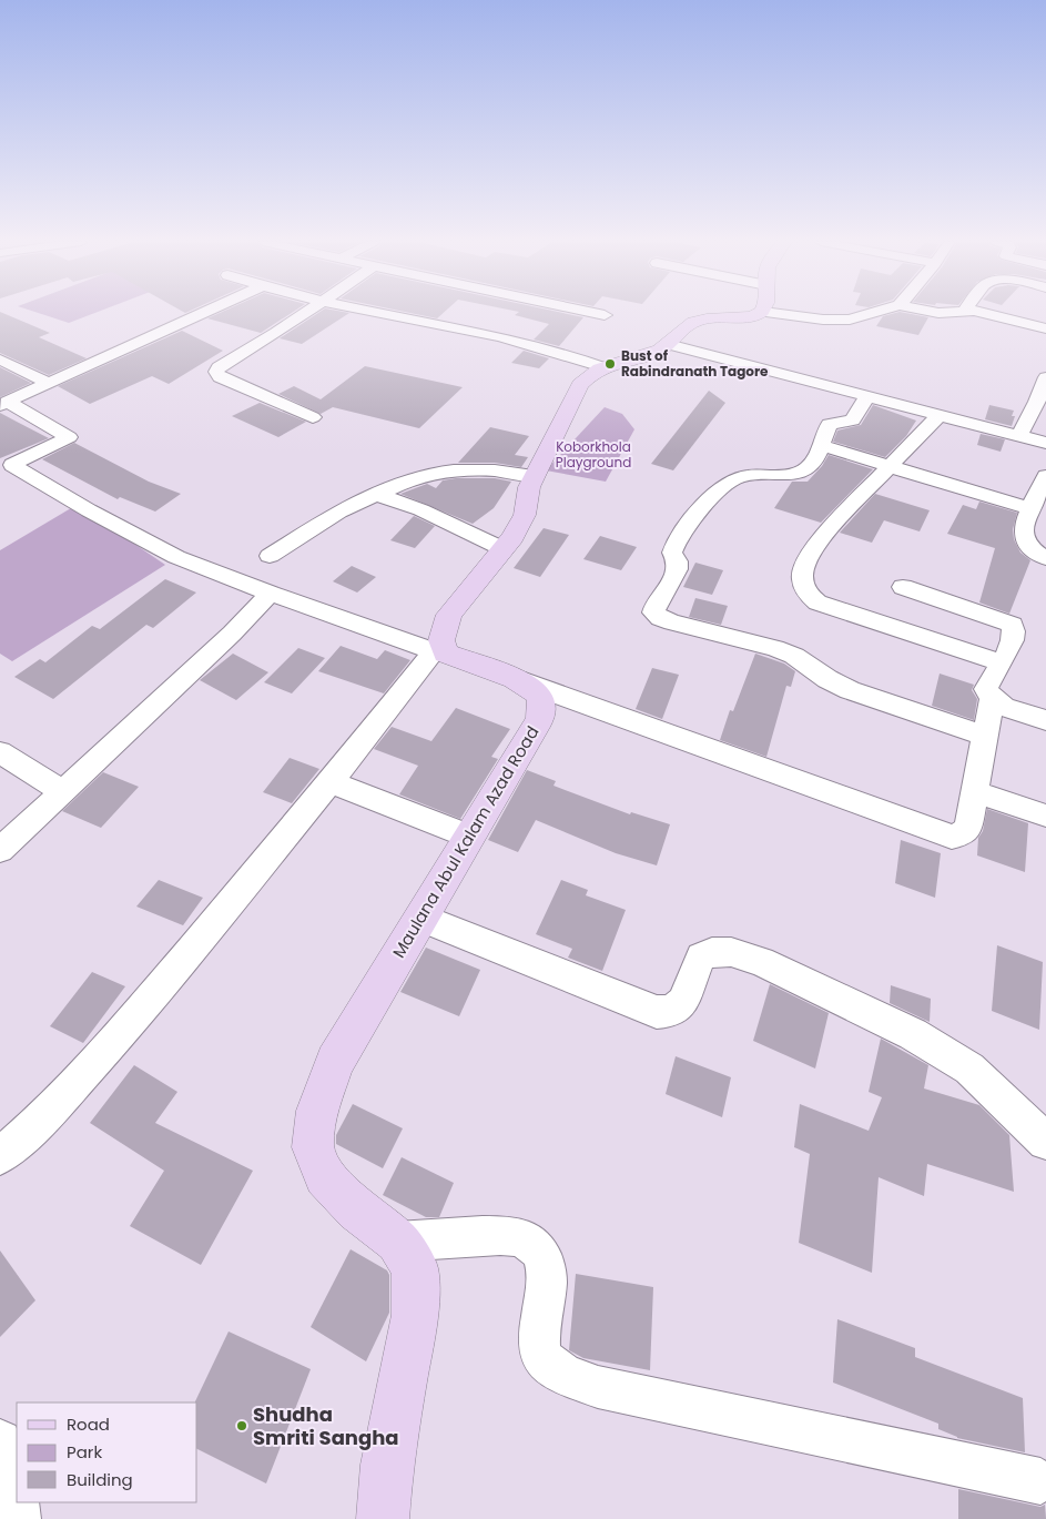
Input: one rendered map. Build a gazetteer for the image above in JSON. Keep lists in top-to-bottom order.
{
  "streets": {
    "street": ["Maulana Abul Kalam Azad Road"]
  },
  "parks": ["Koborkhola Playground"],
  "places": ["Bust of Rabindranath Tagore", "Shudha Smriti Sangha"],
  "legend": ["Road", "Park", "Building"]
}
